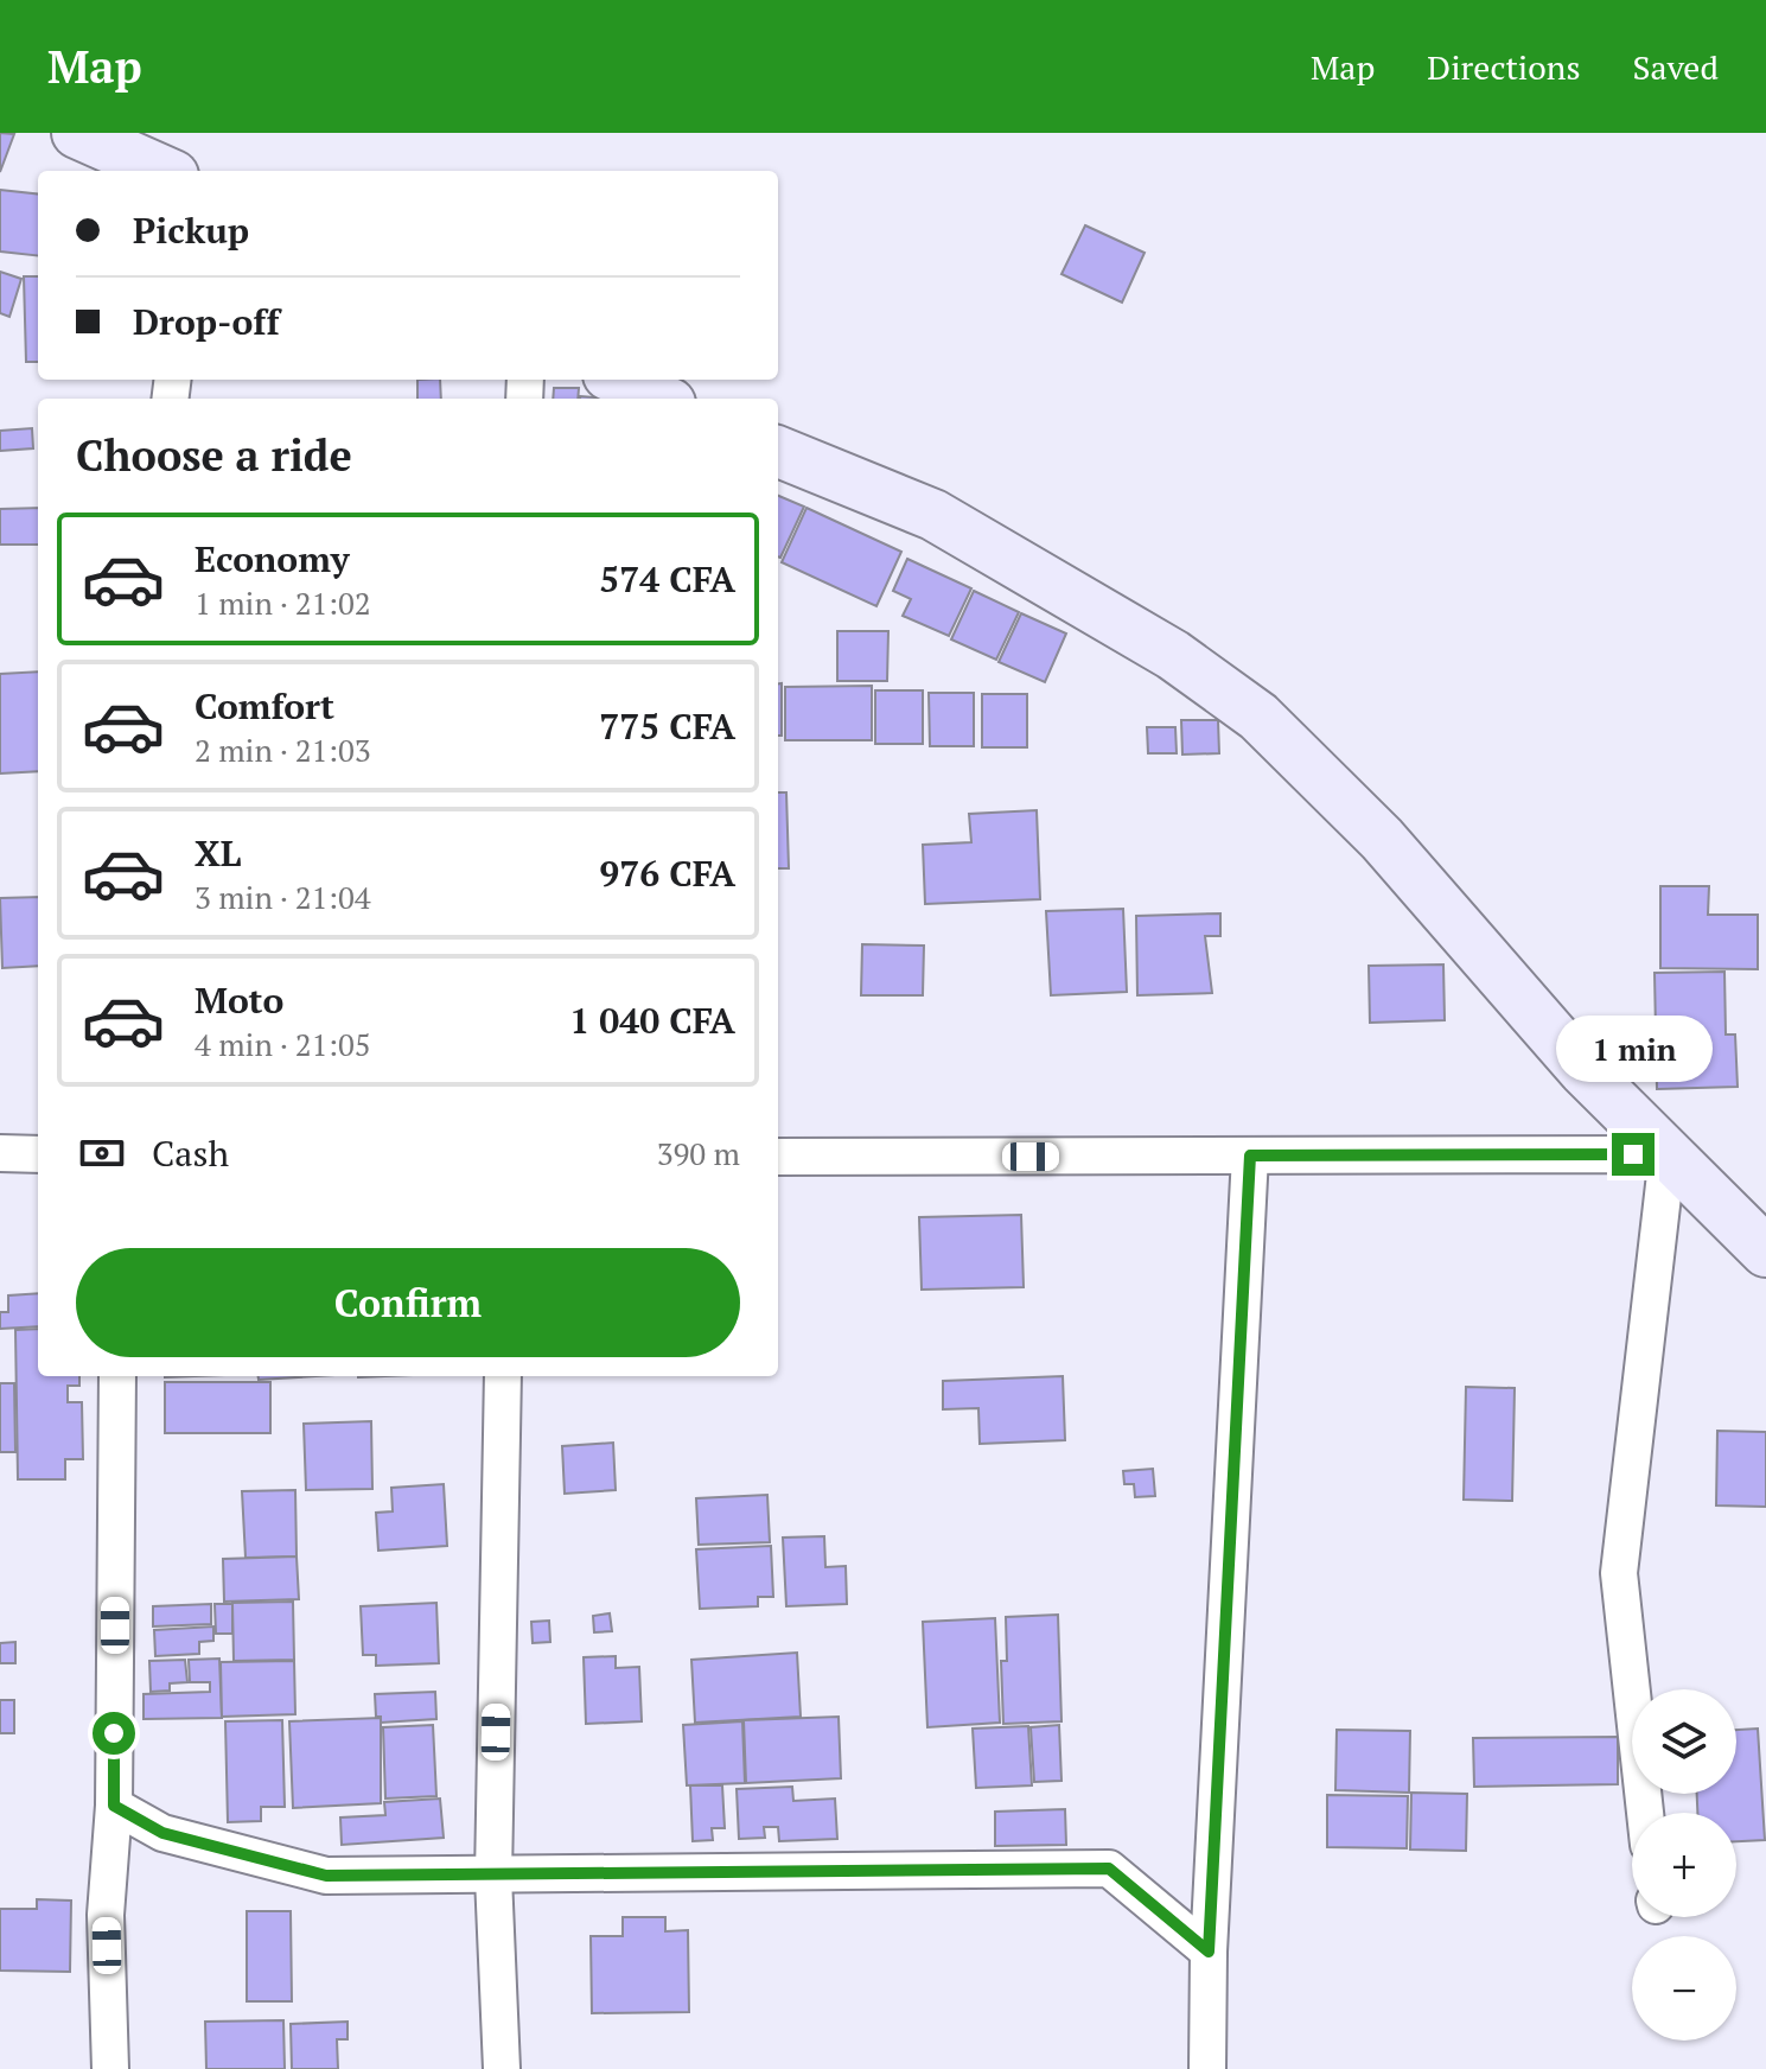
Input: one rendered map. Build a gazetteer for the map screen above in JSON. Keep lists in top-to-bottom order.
{
  "page": {
    "header": "Map",
    "nav": ["Map", "Directions", "Saved"],
    "banner": ["Pickup", "Drop-off"],
    "heading": "Choose a ride",
    "list": [
      {
        "name": "Economy",
        "note": "1 min · 21:02",
        "value": "574 CFA"
      },
      {
        "name": "Comfort",
        "note": "2 min · 21:03",
        "value": "775 CFA"
      },
      {
        "name": "XL",
        "note": "3 min · 21:04",
        "value": "976 CFA"
      },
      {
        "name": "Moto",
        "note": "4 min · 21:05",
        "value": "1 040 CFA"
      }
    ],
    "bubble": "1 min",
    "pay": ["Cash", "390 m"],
    "buttons": "Confirm",
    "map_buttons": ["+", "−"]
  }
}
